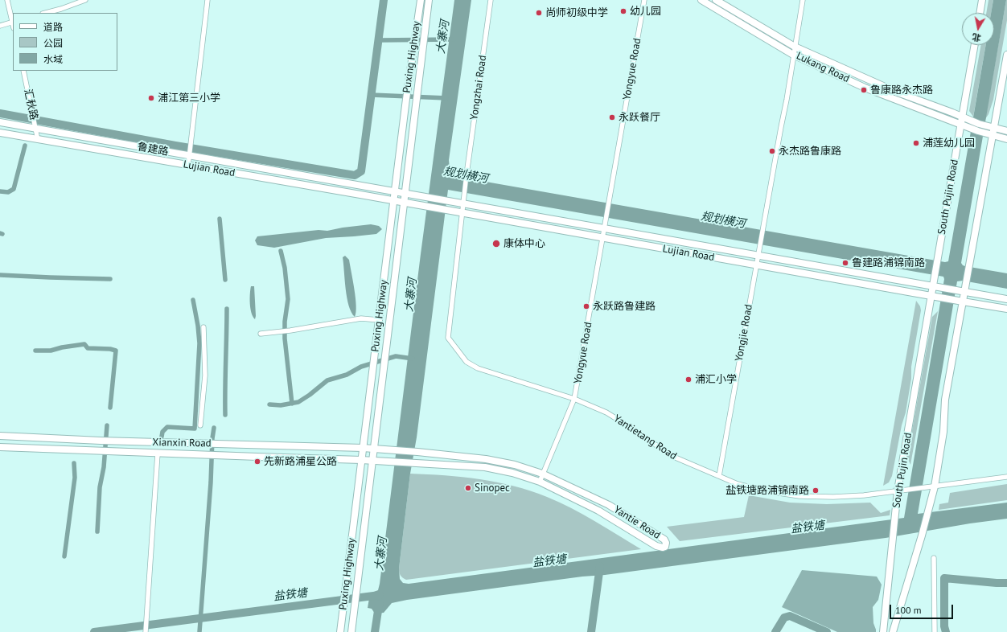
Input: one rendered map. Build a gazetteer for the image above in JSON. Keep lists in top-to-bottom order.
{
  "streets": {
    "street": [
      "Puxing Highway",
      "Lukang Road",
      "Yongyue Road",
      "Yongzhai Road",
      "汇秋路",
      "鲁建路",
      "Lujian Road",
      "South Pujin Road",
      "Yongjie Road",
      "Yantietang Road",
      "Xianxin Road",
      "Yantie Road"
    ]
  },
  "crossings": [
    ["Puxing Highway", "Lujian Road"],
    ["Puxing Highway", "Xianxin Road"],
    ["Lukang Road", "South Pujin Road"],
    ["Lukang Road", "Yongjie Road"],
    ["Yongyue Road", "Lujian Road"],
    ["Yongyue Road", "Yantietang Road"],
    ["Yongyue Road", "Yantie Road"],
    ["Yongzhai Road", "Lujian Road"],
    ["汇秋路", "鲁建路"],
    ["汇秋路", "Lujian Road"],
    ["鲁建路", "Lujian Road"],
    ["Lujian Road", "South Pujin Road"],
    ["Lujian Road", "Yongjie Road"],
    ["Lujian Road", "Yantietang Road"],
    ["South Pujin Road", "Yantietang Road"],
    ["Yongjie Road", "Yantietang Road"],
    ["Xianxin Road", "Yantie Road"]
  ],
  "water": ["大寨河", "规划横河", "盐铁塘"],
  "places": [
    "幼儿园",
    "尚师初级中学",
    "鲁康路永杰路",
    "浦江第三小学",
    "永跃餐厅",
    "浦莲幼儿园",
    "永杰路鲁康路",
    "康体中心",
    "鲁建路浦锦南路",
    "永跃路鲁建路",
    "浦汇小学",
    "先新路浦星公路",
    "Sinopec",
    "盐铁塘路浦锦南路"
  ],
  "legend": ["道路", "公园", "水域"],
  "scale_bar": "100 m",
  "north": "bottom"
}
